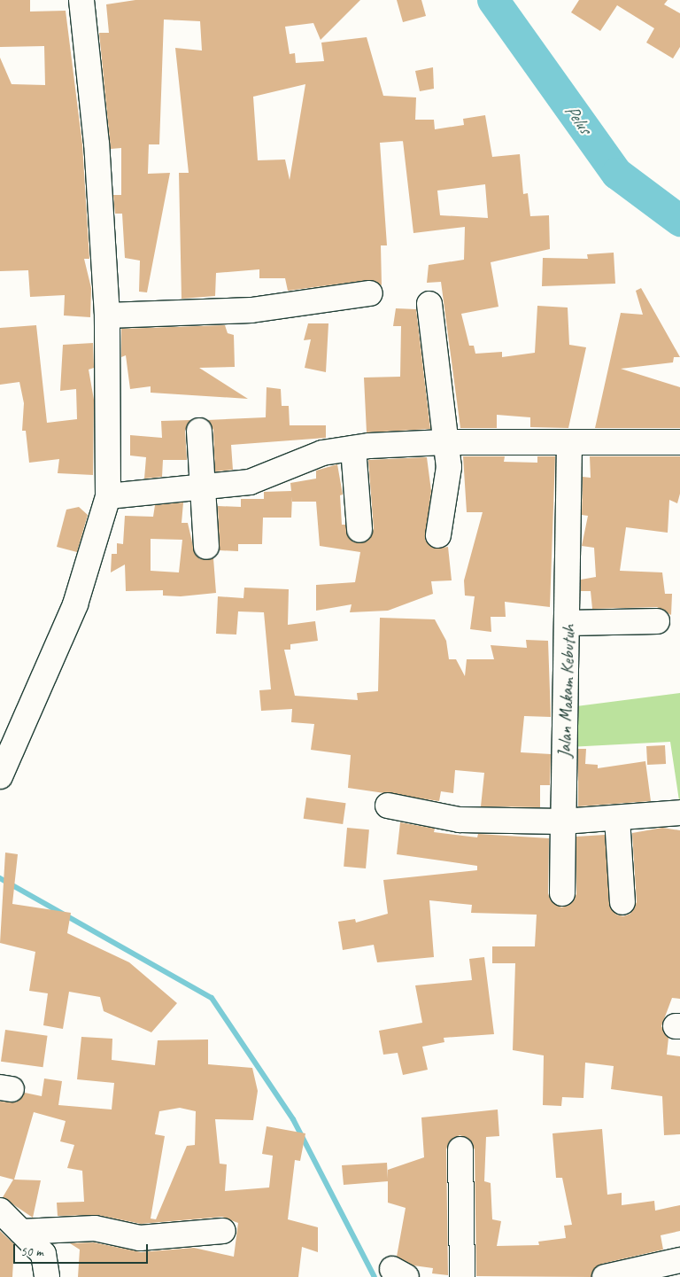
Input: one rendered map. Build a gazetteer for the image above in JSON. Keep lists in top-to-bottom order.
{
  "streets": {
    "street": ["Jalan Makam Kebutuh"]
  },
  "water": ["Pelus"],
  "scale_bar": "50 m"
}
